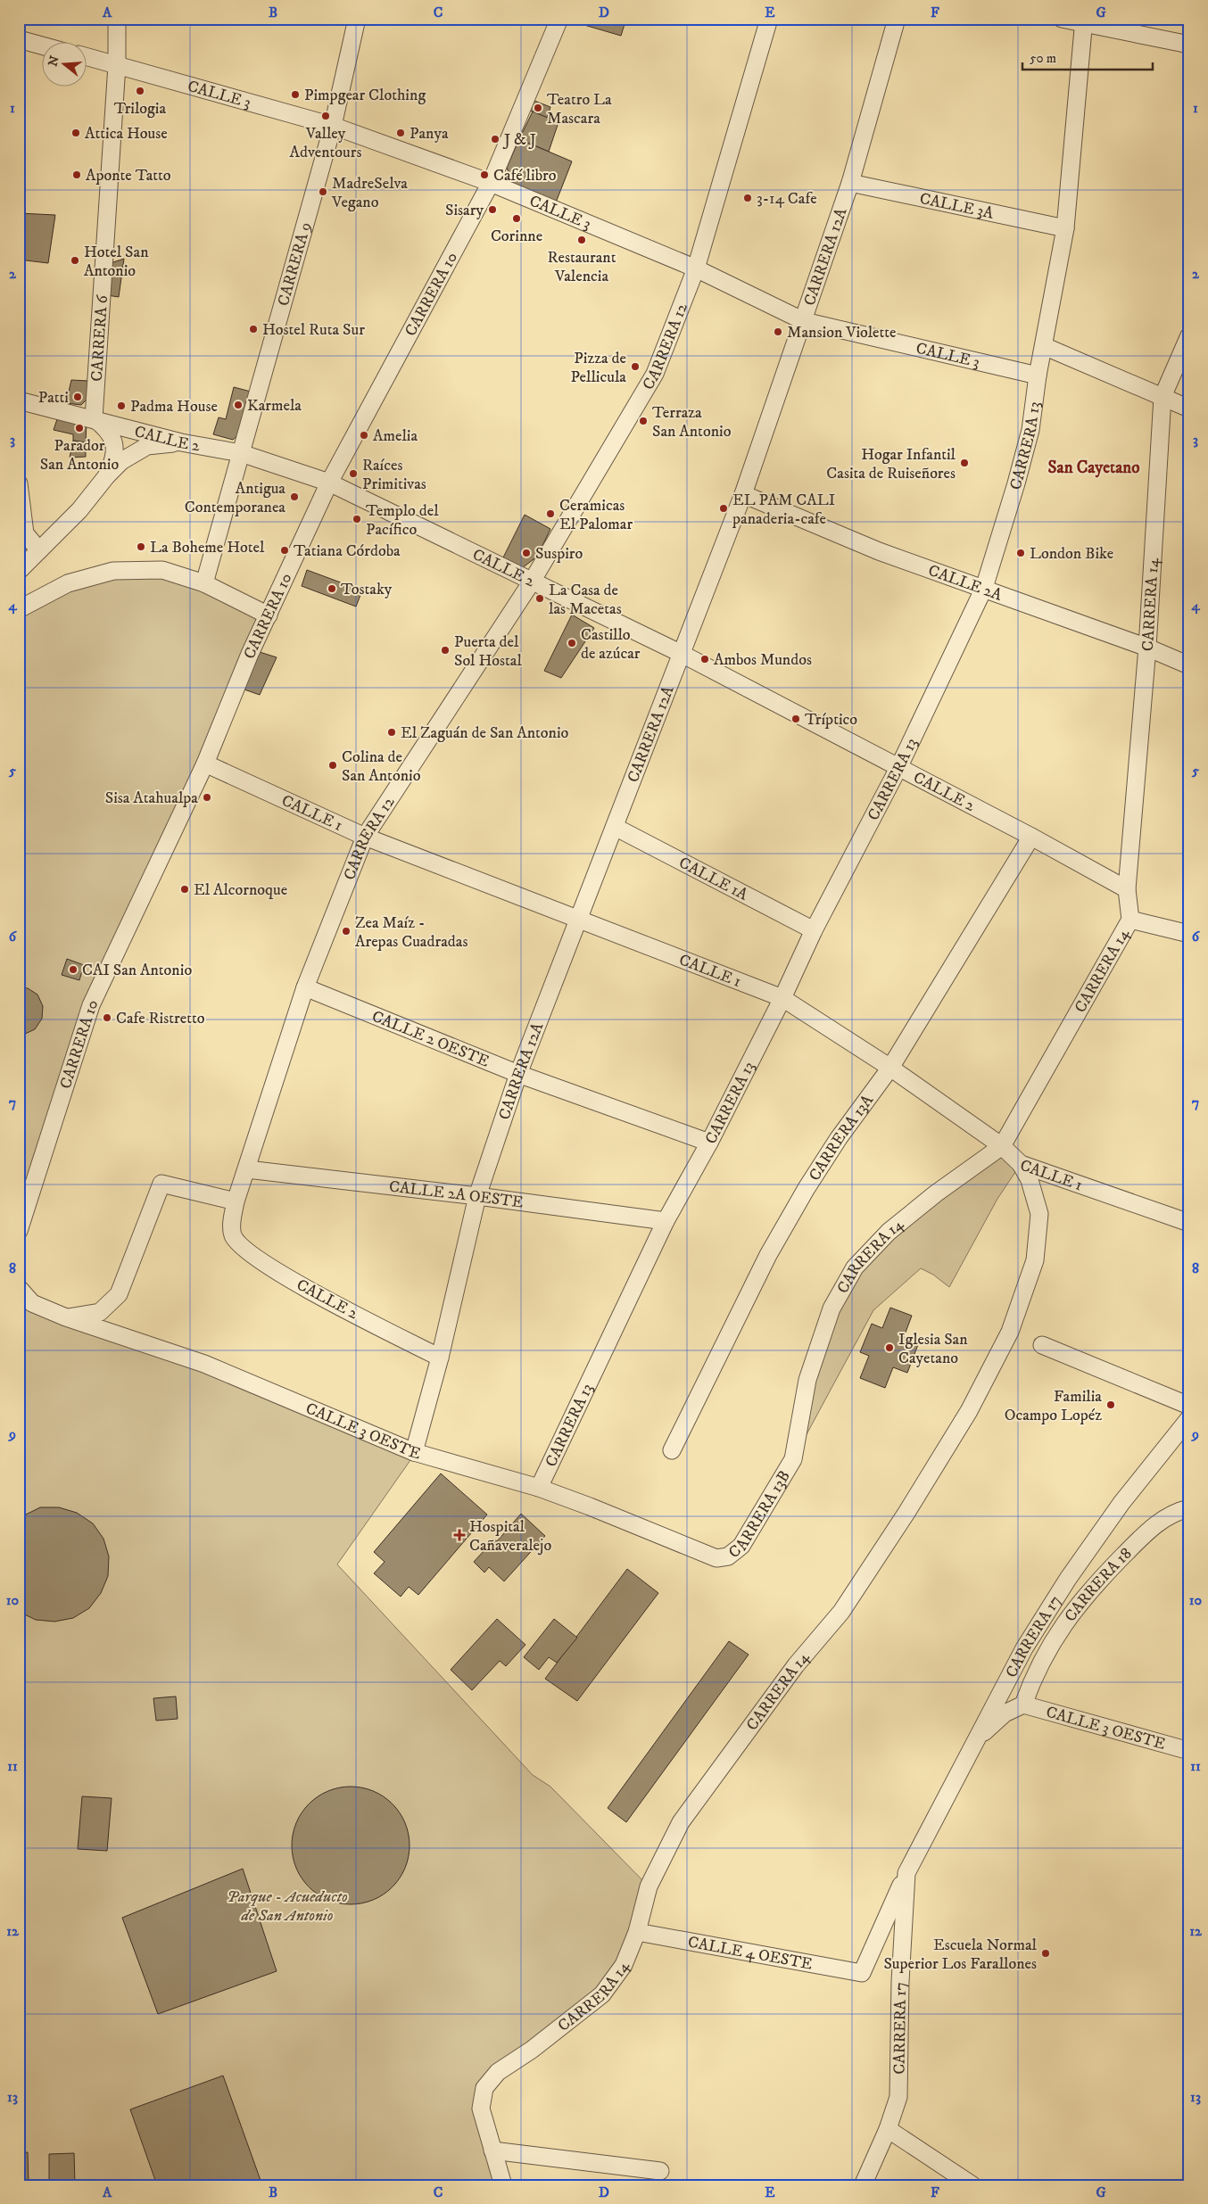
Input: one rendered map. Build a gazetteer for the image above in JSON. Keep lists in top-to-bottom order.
{
  "streets": {
    "street": [
      "CALLE 3",
      "CALLE 3A",
      "CARRERA 12A",
      "CARRERA 9",
      "CARRERA 10",
      "CARRERA 6",
      "CARRERA 12",
      "CALLE 2",
      "CARRERA 13",
      "CALLE 2A",
      "CARRERA 14",
      "CALLE 1",
      "CALLE 1A",
      "CALLE 2 OESTE",
      "CARRERA 13A",
      "CALLE 2A OESTE",
      "CALLE 3 OESTE",
      "CARRERA 13B",
      "CARRERA 18",
      "CARRERA 17",
      "CALLE 4 OESTE"
    ]
  },
  "crossings": [
    ["CALLE 3", "CARRERA 12A"],
    ["CALLE 3", "CARRERA 9"],
    ["CALLE 3", "CARRERA 10"],
    ["CALLE 3", "CARRERA 6"],
    ["CALLE 3", "CARRERA 12"],
    ["CALLE 3", "CARRERA 13"],
    ["CALLE 3A", "CARRERA 12A"],
    ["CALLE 3A", "CARRERA 13"],
    ["CARRERA 12A", "CALLE 2"],
    ["CARRERA 12A", "CALLE 2A"],
    ["CARRERA 12A", "CALLE 1"],
    ["CARRERA 12A", "CALLE 1A"],
    ["CARRERA 12A", "CALLE 2 OESTE"],
    ["CARRERA 12A", "CALLE 2A OESTE"],
    ["CARRERA 12A", "CALLE 3 OESTE"],
    ["CARRERA 9", "CALLE 2"],
    ["CARRERA 10", "CALLE 2"],
    ["CARRERA 10", "CALLE 1"],
    ["CARRERA 6", "CALLE 2"],
    ["CARRERA 12", "CALLE 2"],
    ["CARRERA 12", "CALLE 1"],
    ["CARRERA 12", "CALLE 2 OESTE"],
    ["CARRERA 12", "CALLE 2A OESTE"],
    ["CALLE 2", "CARRERA 13"],
    ["CALLE 2", "CARRERA 14"],
    ["CALLE 2", "CARRERA 13A"],
    ["CARRERA 13", "CALLE 2A"],
    ["CARRERA 13", "CALLE 1"],
    ["CARRERA 13", "CALLE 1A"],
    ["CARRERA 13", "CALLE 2 OESTE"],
    ["CARRERA 13", "CALLE 2A OESTE"],
    ["CARRERA 13", "CALLE 3 OESTE"],
    ["CALLE 2A", "CARRERA 14"],
    ["CARRERA 14", "CALLE 1"],
    ["CARRERA 14", "CARRERA 13B"],
    ["CARRERA 14", "CALLE 4 OESTE"],
    ["CALLE 1", "CARRERA 13A"],
    ["CALLE 3 OESTE", "CARRERA 13B"],
    ["CALLE 3 OESTE", "CARRERA 18"],
    ["CARRERA 17", "CALLE 4 OESTE"]
  ],
  "districts": ["San Cayetano"],
  "parks": ["Parque - Acueducto de San Antonio"],
  "places": {
    "other": [
      "Trilogia",
      "Pimpgear Clothing",
      "Teatro La Mascara",
      "Valley Adventours",
      "Attica House",
      "Panya",
      "J & J",
      "Aponte Tatto",
      "Café libro",
      "MadreSelva Vegano",
      "3-14 Cafe",
      "Sisary",
      "Corinne",
      "Restaurant Valencia",
      "Hotel San Antonio",
      "Hostel Ruta Sur",
      "Mansion Violette",
      "Pizza de Pellicula",
      "Patti",
      "Karmela",
      "Padma House",
      "Terraza San Antonio",
      "Parador San Antonio",
      "Amelia",
      "Hogar Infantil Casita de Ruiseñores",
      "Raíces Primitivas",
      "Antigua Contemporanea",
      "EL PAM CALI panaderia-cafe",
      "Ceramicas El Palomar",
      "Templo del Pacífico",
      "La Boheme Hotel",
      "Tatiana Córdoba",
      "Suspiro",
      "London Bike",
      "Tostaky",
      "La Casa de las Macetas",
      "Castillo de azúcar",
      "Puerta del Sol Hostal",
      "Ambos Mundos",
      "Tríptico",
      "El Zaguán de San Antonio",
      "Colina de San Antonio",
      "Sisa Atahualpa",
      "El Alcornoque",
      "Zea Maíz - Arepas Cuadradas",
      "CAI San Antonio",
      "Cafe Ristretto",
      "Iglesia San Cayetano",
      "Familia Ocampo Lopéz",
      "Escuela Normal Superior Los Farallones"
    ],
    "health": ["Hospital Cañaveralejo"]
  },
  "scale_bar": "50 m",
  "north": "left",
  "grid": {
    "columns": [
      "A",
      "B",
      "C",
      "D",
      "E",
      "F",
      "G"
    ],
    "rows": [
      "1",
      "2",
      "3",
      "4",
      "5",
      "6",
      "7",
      "8",
      "9",
      "10",
      "11",
      "12",
      "13"
    ]
  }
}
